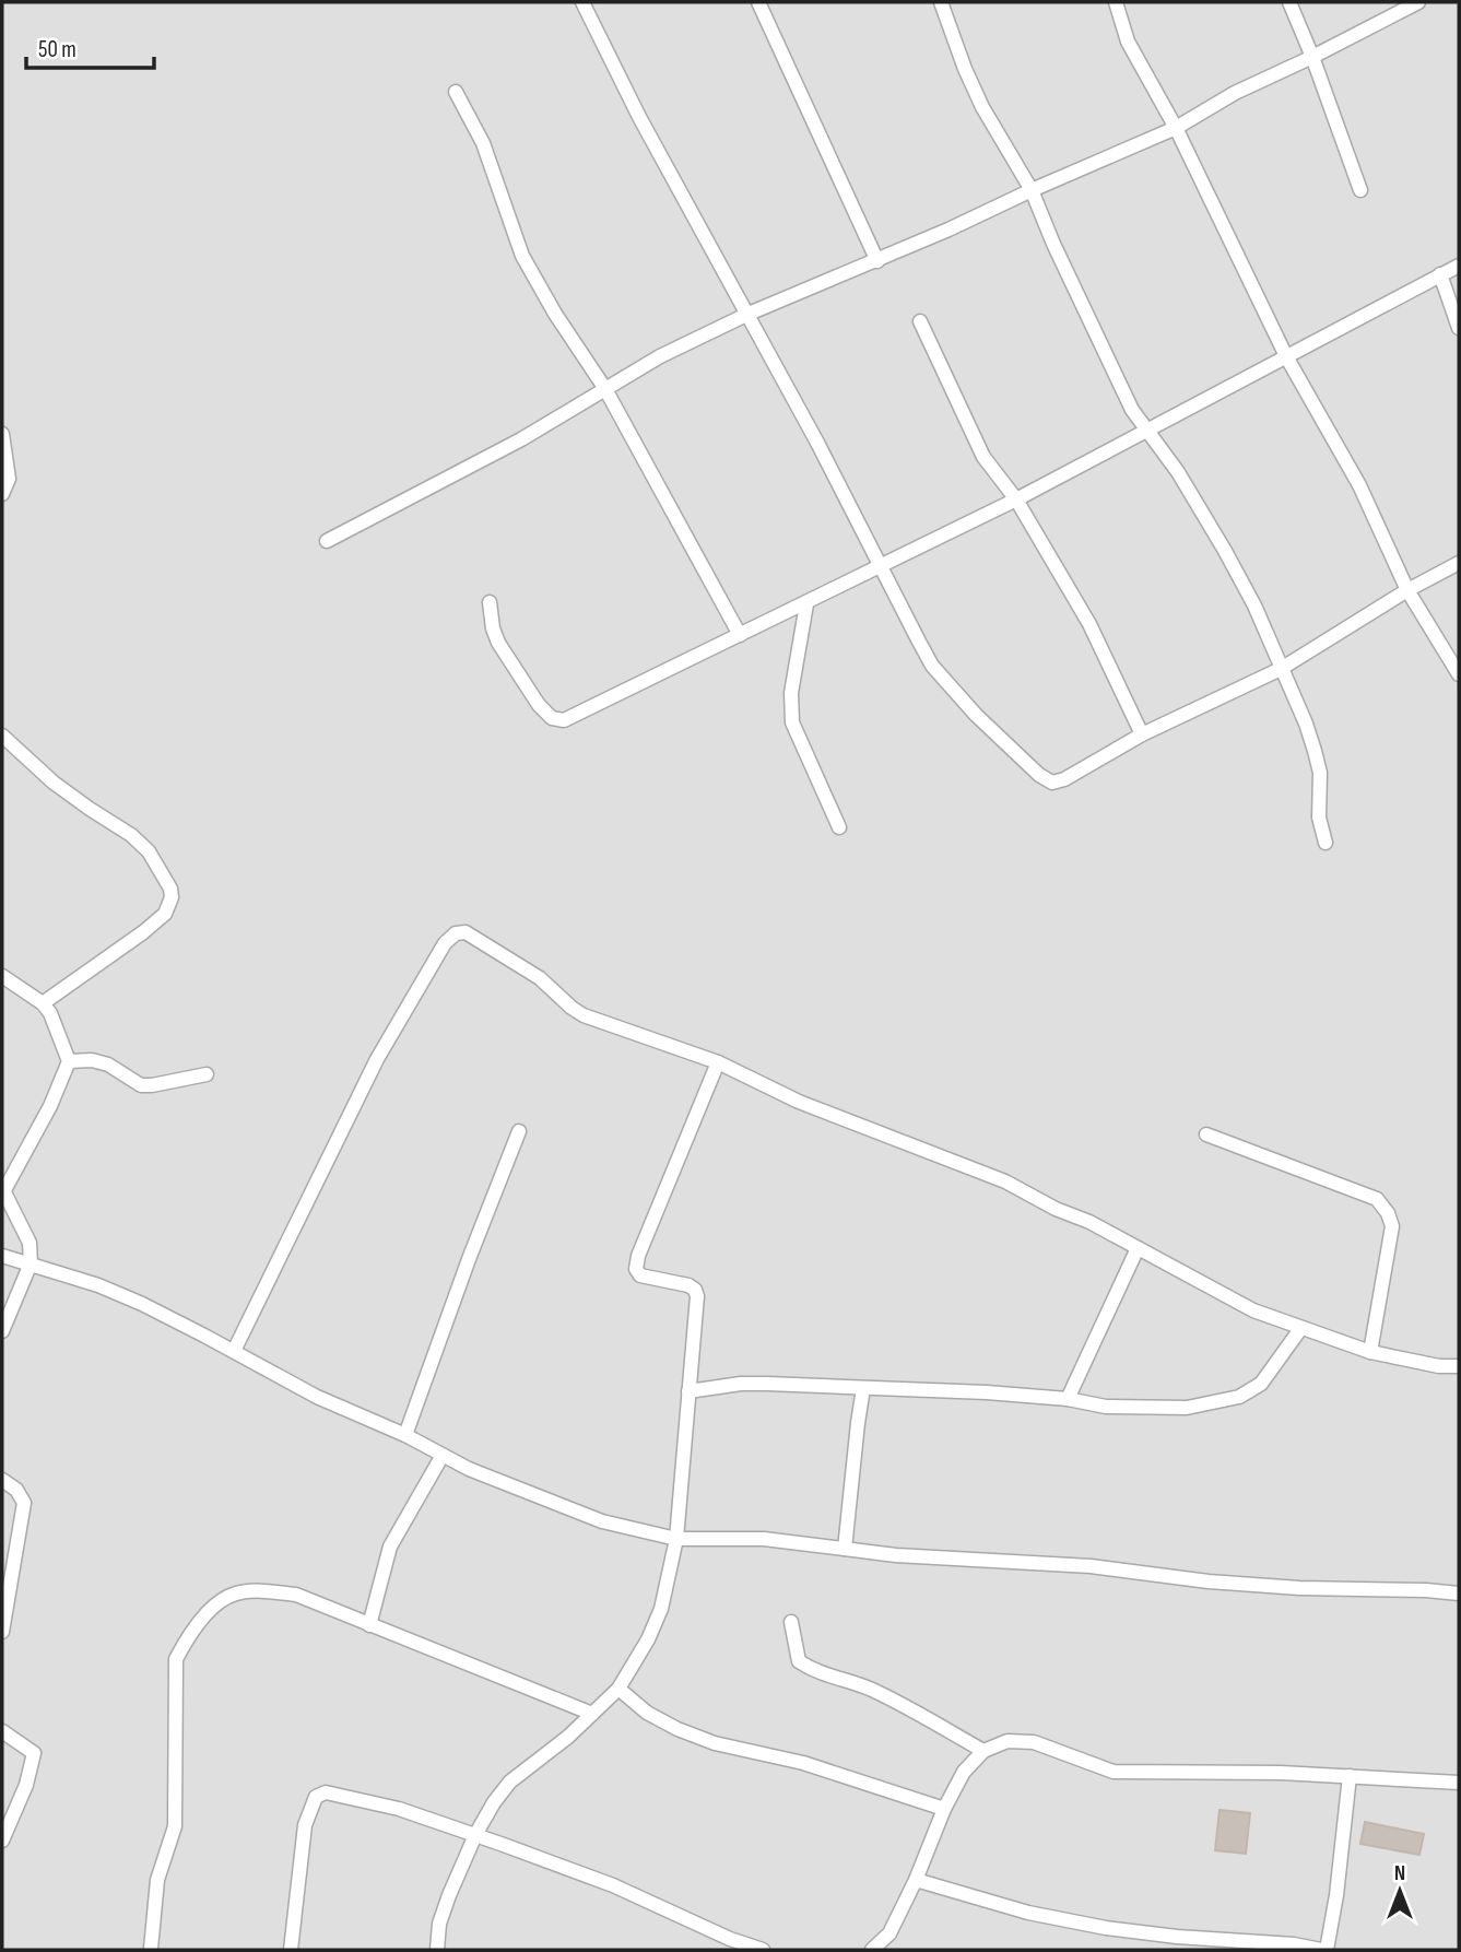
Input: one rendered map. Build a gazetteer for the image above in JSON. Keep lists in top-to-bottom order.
{
  "scale_bar": "50 m",
  "north": "top"
}
